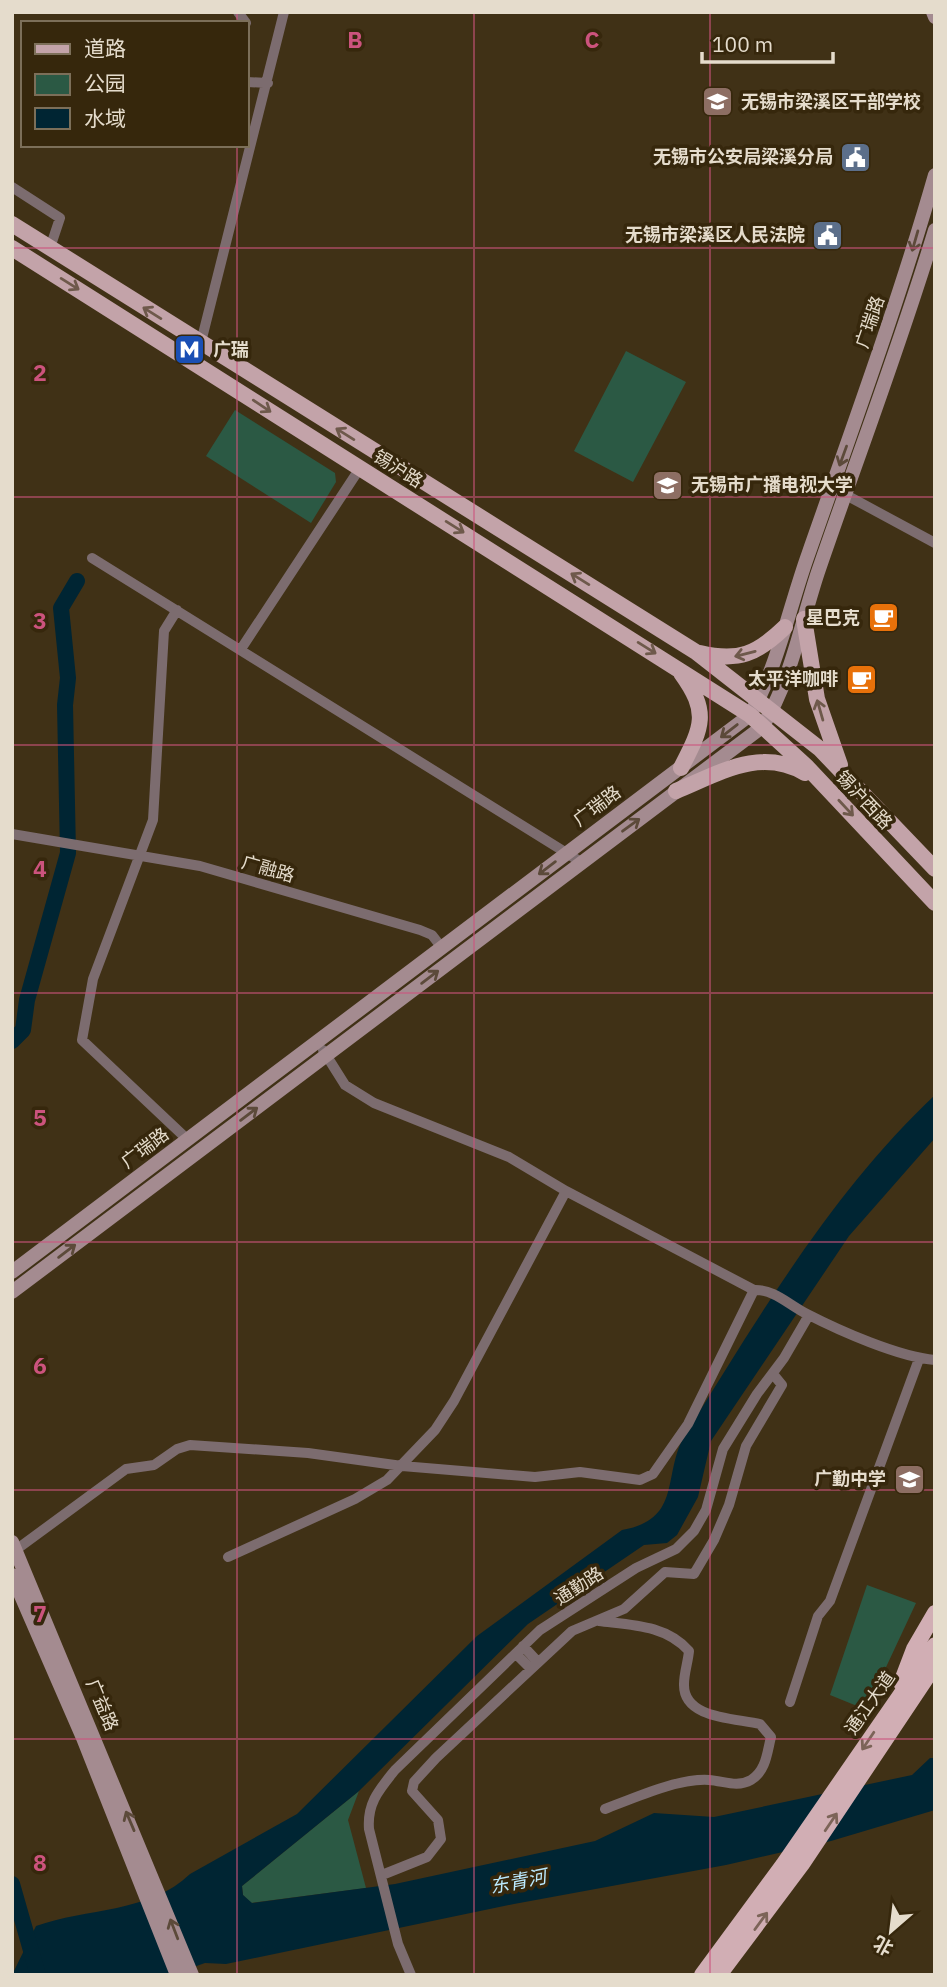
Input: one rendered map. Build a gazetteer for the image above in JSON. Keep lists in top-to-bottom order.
{
  "streets": {
    "highway": ["通江大道"],
    "main road": [
      "广瑞路",
      "锡沪路",
      "锡沪西路",
      "广益路"
    ],
    "street": ["广融路", "通勤路"]
  },
  "crossings": [
    ["广瑞路", "锡沪路"],
    ["广瑞路", "锡沪西路"],
    ["广瑞路", "广融路"],
    ["锡沪路", "锡沪西路"]
  ],
  "one_way": ["锡沪西路"],
  "water": ["东青河"],
  "places": {
    "school or university": ["无锡市梁溪区干部学校", "无锡市广播电视大学", "广勤中学"],
    "public building": ["无锡市公安局梁溪分局", "无锡市梁溪区人民法院"],
    "metro station": ["广瑞"],
    "cafe": ["星巴克", "太平洋咖啡"]
  },
  "legend": ["道路", "公园", "水域"],
  "scale_bar": "100 m",
  "north": "bottom left",
  "grid": {
    "columns": ["B", "C"],
    "rows": [
      "2",
      "3",
      "4",
      "5",
      "6",
      "7",
      "8"
    ]
  }
}
